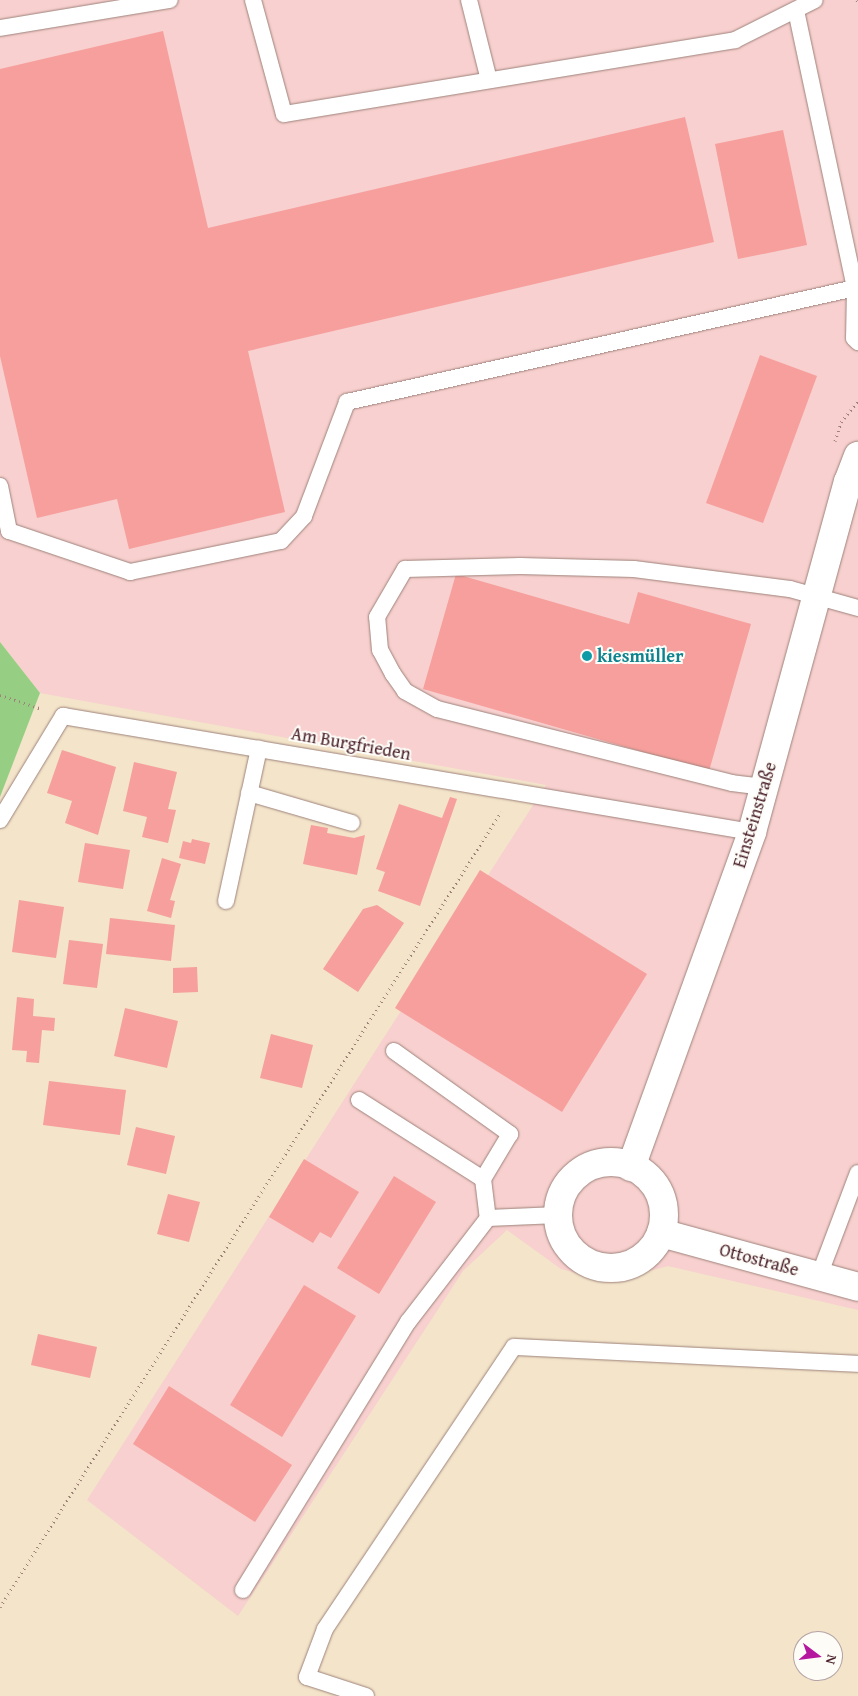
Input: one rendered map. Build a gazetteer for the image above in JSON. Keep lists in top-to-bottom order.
{
  "streets": {
    "street": ["Einsteinstraße", "Ottostraße"],
    "lane": ["Am Burgfrieden"]
  },
  "crossings": [
    ["Am Burgfrieden", "Einsteinstraße"],
    ["Einsteinstraße", "Ottostraße"]
  ],
  "places": ["kiesmüller"],
  "north": "right"
}
